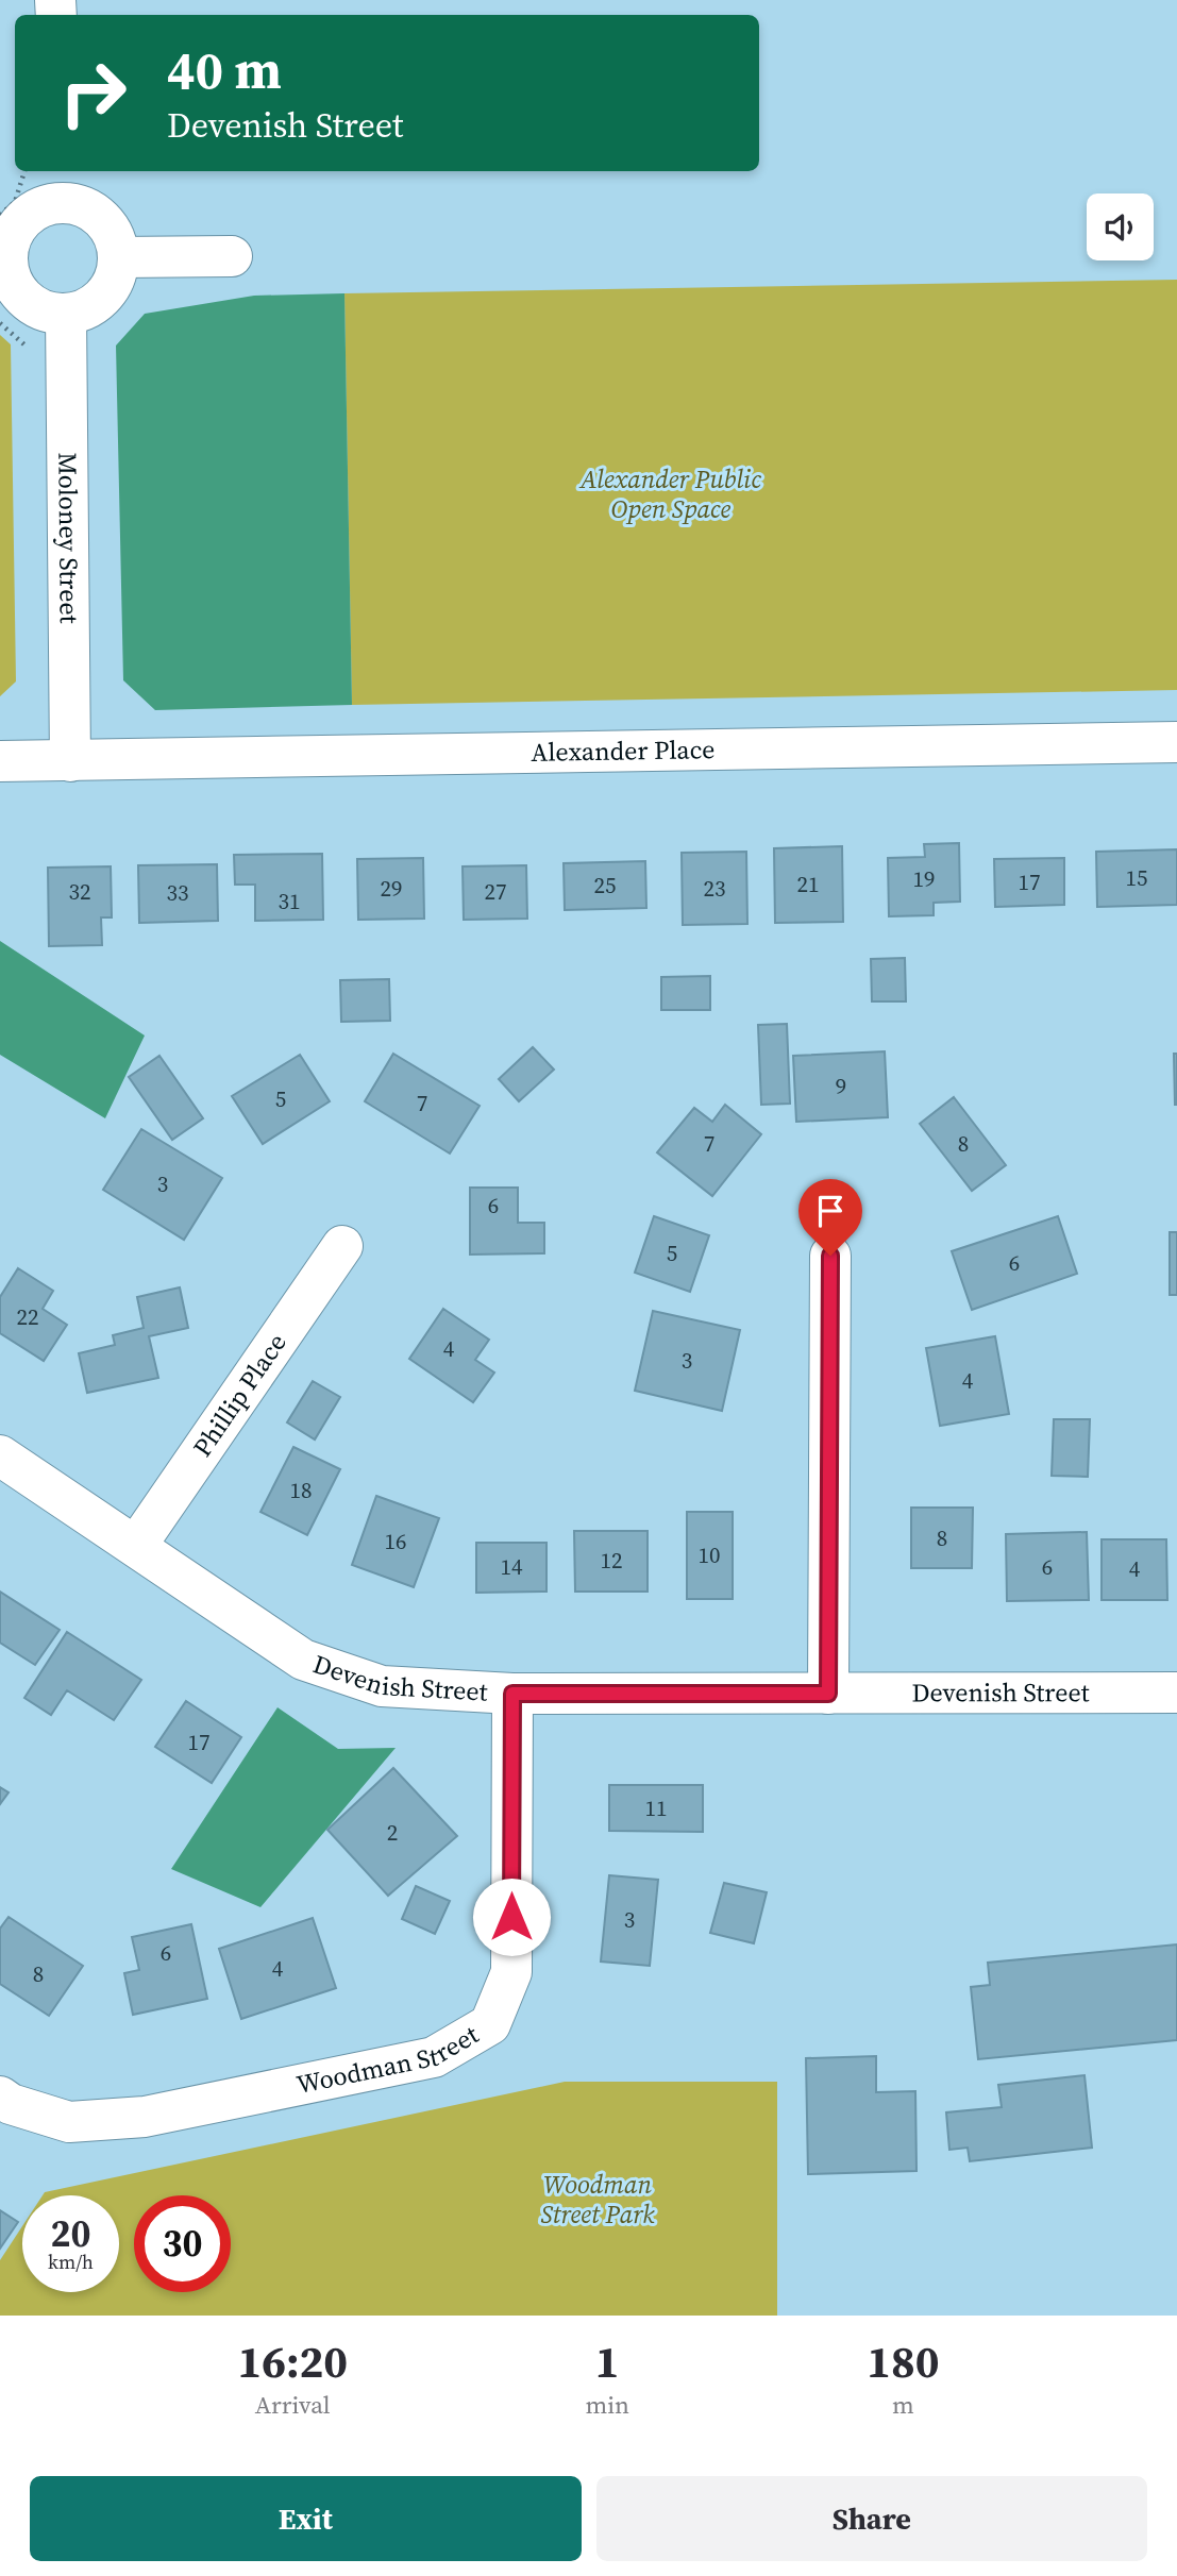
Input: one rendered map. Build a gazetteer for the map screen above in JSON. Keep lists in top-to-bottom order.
{
  "streets": {
    "street": [
      "Moloney Street",
      "Alexander Place",
      "Phillip Place",
      "Devenish Street",
      "Woodman Street"
    ]
  },
  "crossings": [
    ["Moloney Street", "Alexander Place"],
    ["Phillip Place", "Devenish Street"],
    ["Devenish Street", "Woodman Street"]
  ],
  "parks": ["Alexander Public Open Space", "Woodman Street Park"],
  "house_numbers": [
    "15",
    "19",
    "17",
    "21",
    "25",
    "29",
    "23",
    "32",
    "27",
    "33",
    "31",
    "9",
    "5",
    "7",
    "7",
    "8",
    "3",
    "6",
    "5",
    "6",
    "22",
    "4",
    "3",
    "4",
    "18",
    "8",
    "16",
    "10",
    "12",
    "14",
    "6",
    "4",
    "17",
    "11",
    "2",
    "3",
    "6",
    "4",
    "8"
  ],
  "page": {
    "turn": ["40 m", "Devenish Street"],
    "speed": "20 km/h",
    "limit": "30",
    "eta": [
      "16:20",
      "Arrival",
      "1",
      "min",
      "180",
      "m"
    ],
    "buttons": ["Exit", "Share"]
  }
}
